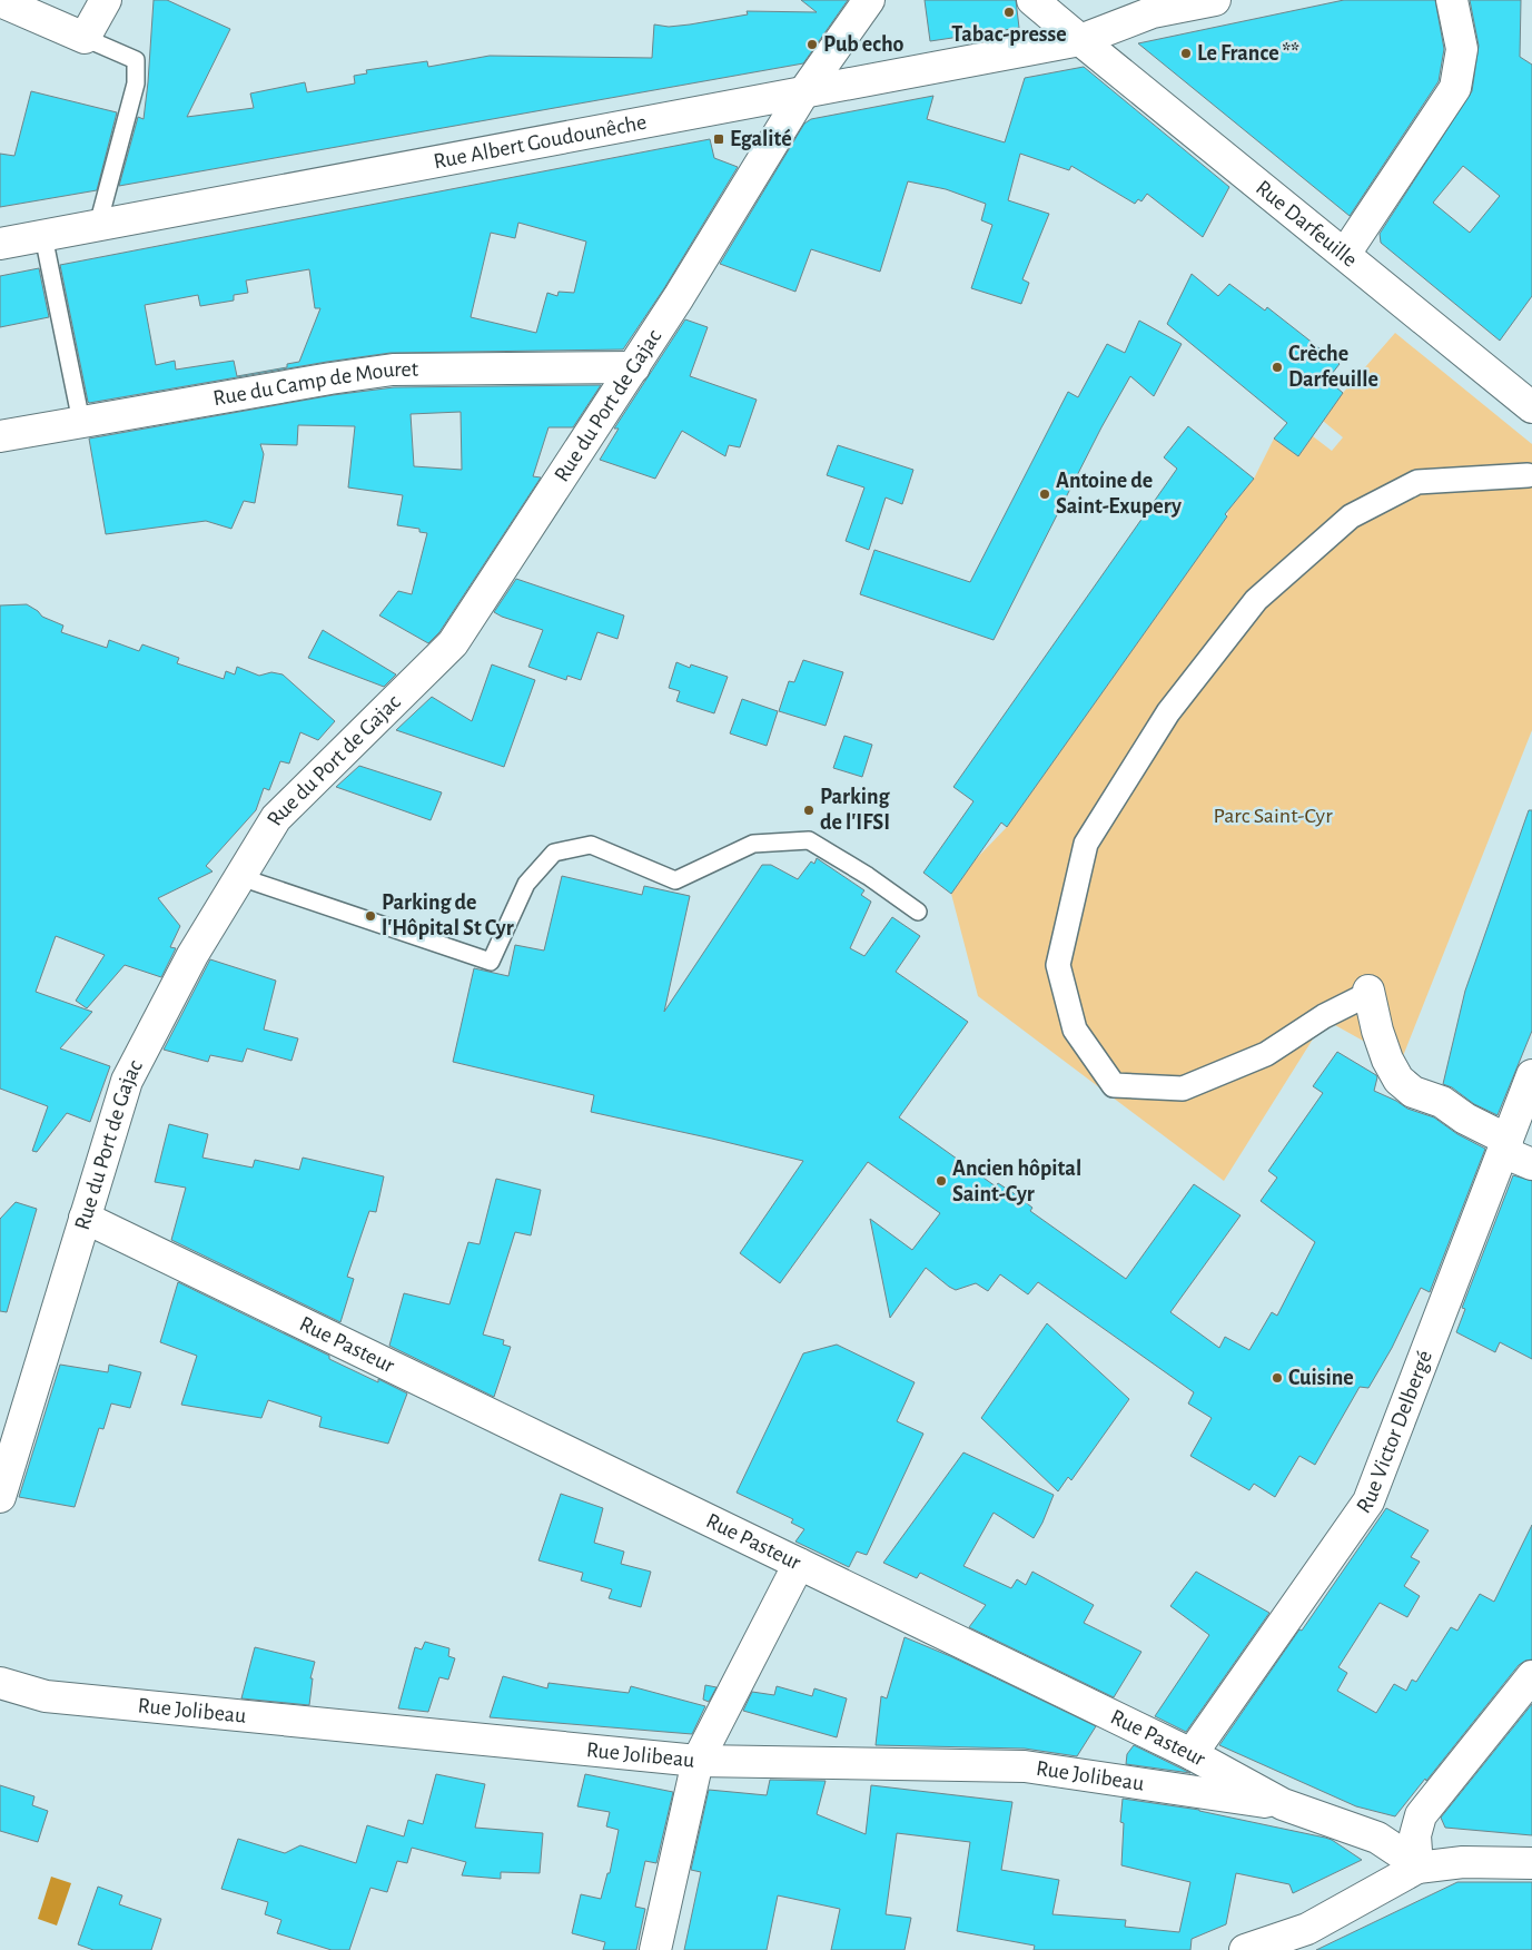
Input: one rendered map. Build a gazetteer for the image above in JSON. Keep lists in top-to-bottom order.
{
  "streets": {
    "street": [
      "Rue Albert Goudounêche",
      "Rue Darfeuille",
      "Rue du Camp de Mouret",
      "Rue du Port de Gajac",
      "Rue Pasteur",
      "Rue Victor Delbergé",
      "Rue Jolibeau"
    ]
  },
  "crossings": [
    ["Rue Albert Goudounêche", "Rue Darfeuille"],
    ["Rue Albert Goudounêche", "Rue du Port de Gajac"],
    ["Rue du Camp de Mouret", "Rue du Port de Gajac"],
    ["Rue du Port de Gajac", "Rue Pasteur"],
    ["Rue Pasteur", "Rue Victor Delbergé"],
    ["Rue Pasteur", "Rue Jolibeau"]
  ],
  "parks": ["Parc Saint-Cyr"],
  "places": {
    "other": [
      "Tabac-presse",
      "Pub echo",
      "Le France **",
      "Crèche Darfeuille",
      "Antoine de Saint-Exupery",
      "Parking de l'IFSI",
      "Parking de l'Hôpital St Cyr",
      "Ancien hôpital Saint-Cyr",
      "Cuisine"
    ],
    "transit": ["Egalité"]
  }
}
